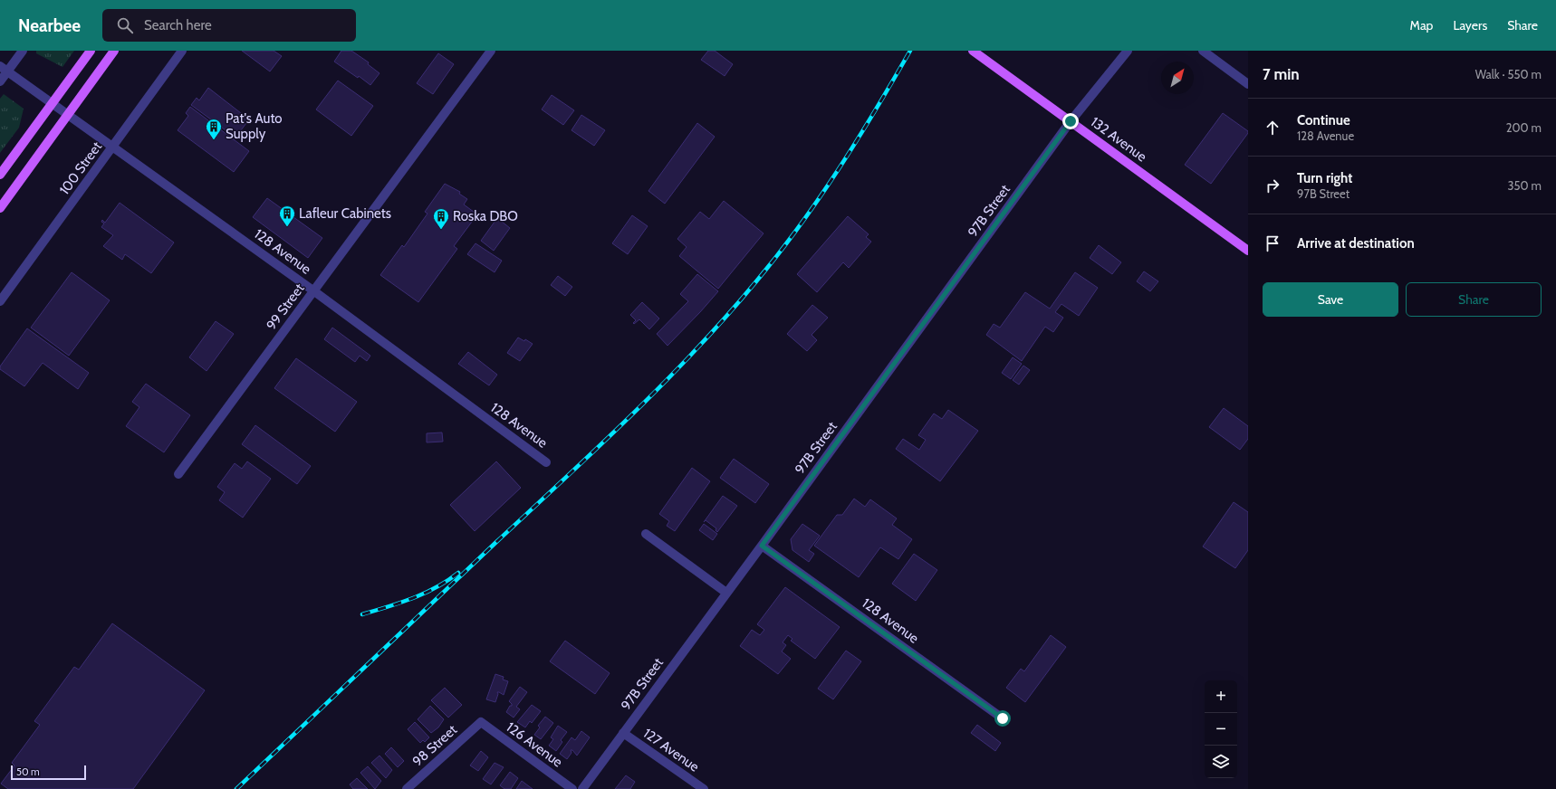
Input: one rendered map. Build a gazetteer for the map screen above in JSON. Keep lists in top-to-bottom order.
{
  "streets": {
    "main road": ["132 Avenue"],
    "street": [
      "100 Street",
      "97B Street",
      "128 Avenue",
      "99 Street",
      "126 Avenue",
      "98 Street",
      "127 Avenue"
    ]
  },
  "crossings": [
    ["132 Avenue", "97B Street"],
    ["100 Street", "128 Avenue"],
    ["97B Street", "128 Avenue"],
    ["97B Street", "127 Avenue"],
    ["128 Avenue", "99 Street"],
    ["126 Avenue", "98 Street"]
  ],
  "places": {
    "building": ["Pat's Auto Supply", "Lafleur Cabinets", "Roska DBO"]
  },
  "scale_bar": "50 m",
  "north": "top right",
  "page": {
    "header": "Nearbee",
    "search": "Search here",
    "nav": ["Map", "Layers", "Share"],
    "heading": ["7 min", "Walk · 550 m"],
    "list": [
      ["Continue", "128 Avenue", "200 m"],
      ["Turn right", "97B Street", "350 m"],
      "Arrive at destination"
    ],
    "buttons": ["Save", "Share"],
    "map_buttons": ["+", "−"],
    "scale": "50 m"
  }
}
